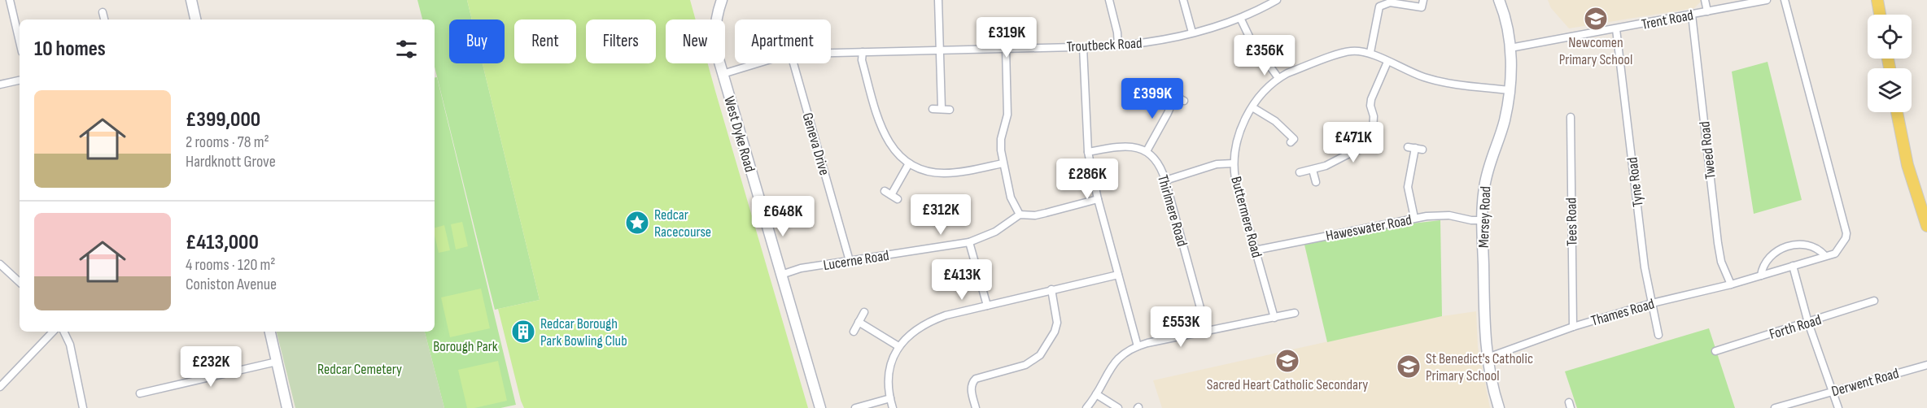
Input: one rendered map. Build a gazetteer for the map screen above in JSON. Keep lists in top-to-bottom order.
{
  "streets": {
    "street": [
      "Trent Road",
      "Troutbeck Road",
      "West Dyke Road",
      "Geneva Drive",
      "Tweed Road",
      "Tyne Road",
      "Thirlmere Road",
      "Buttermere Road",
      "Mersey Road",
      "Tees Road",
      "Haweswater Road",
      "Lucerne Road",
      "Thames Road",
      "Forth Road",
      "Derwent Road"
    ]
  },
  "crossings": [
    ["Trent Road", "Tweed Road"],
    ["Trent Road", "Tyne Road"],
    ["Trent Road", "Mersey Road"],
    ["Troutbeck Road", "West Dyke Road"],
    ["West Dyke Road", "Lucerne Road"],
    ["Geneva Drive", "Lucerne Road"],
    ["Tweed Road", "Thames Road"],
    ["Tyne Road", "Thames Road"],
    ["Buttermere Road", "Haweswater Road"],
    ["Mersey Road", "Haweswater Road"],
    ["Mersey Road", "Thames Road"],
    ["Tees Road", "Thames Road"]
  ],
  "parks": ["Borough Park", "Redcar Cemetery"],
  "places": {
    "school or university": ["Newcomen Primary School", "Sacred Heart Catholic Secondary", "St Benedict's Catholic Primary School"],
    "place": ["Redcar Racecourse"],
    "building": ["Redcar Borough Park Bowling Club"]
  },
  "page": {
    "price": [
      "£319K",
      "£356K",
      "£399K",
      "£471K",
      "£286K",
      "£312K",
      "£648K",
      "£413K",
      "£553K",
      "£232K"
    ],
    "chip": [
      "Buy",
      "Rent",
      "Filters",
      "New",
      "Apartment"
    ],
    "heading": "10 homes",
    "list": [
      {
        "name": "£399,000",
        "note": "2 rooms · 78 m² · Hardknott Grove"
      },
      {
        "name": "£413,000",
        "note": "4 rooms · 120 m² · Coniston Avenue"
      }
    ]
  }
}
